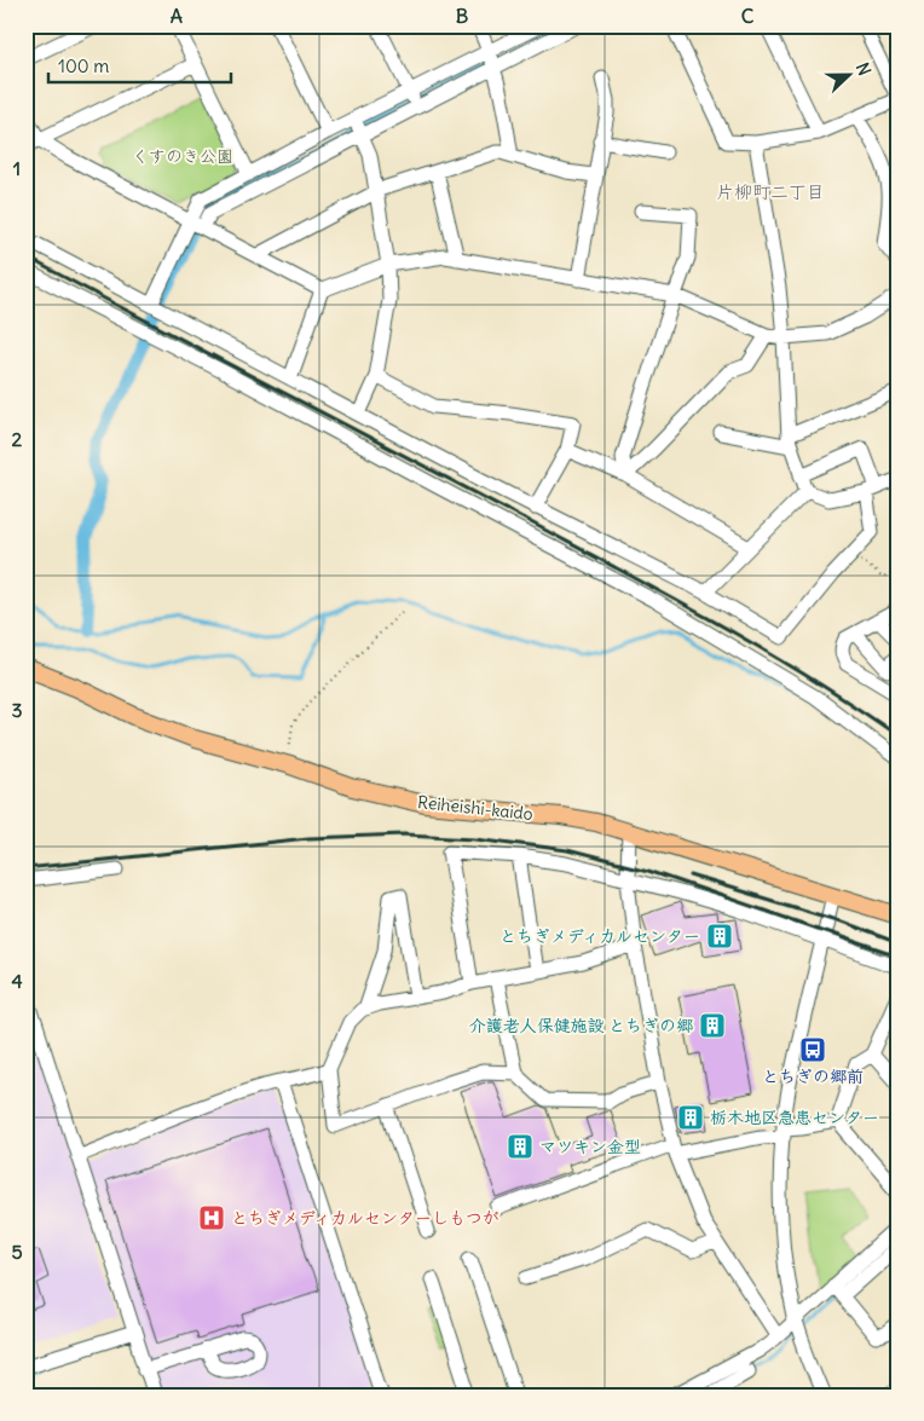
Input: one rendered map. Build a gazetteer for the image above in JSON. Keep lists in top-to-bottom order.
{
  "streets": {
    "main road": ["Reiheishi-kaido"]
  },
  "districts": ["片柳町二丁目"],
  "parks": ["くすのき公園"],
  "places": {
    "building": [
      "とちぎメディカルセンター",
      "介護老人保健施設 とちぎの郷",
      "栃木地区急患センター",
      "マツキン金型"
    ],
    "bus stop": ["とちぎの郷前"],
    "hospital": ["とちぎメディカルセンターしもつが"]
  },
  "scale_bar": "100 m",
  "north": "right",
  "grid": {
    "columns": ["A", "B", "C"],
    "rows": [
      "1",
      "2",
      "3",
      "4",
      "5"
    ]
  }
}
